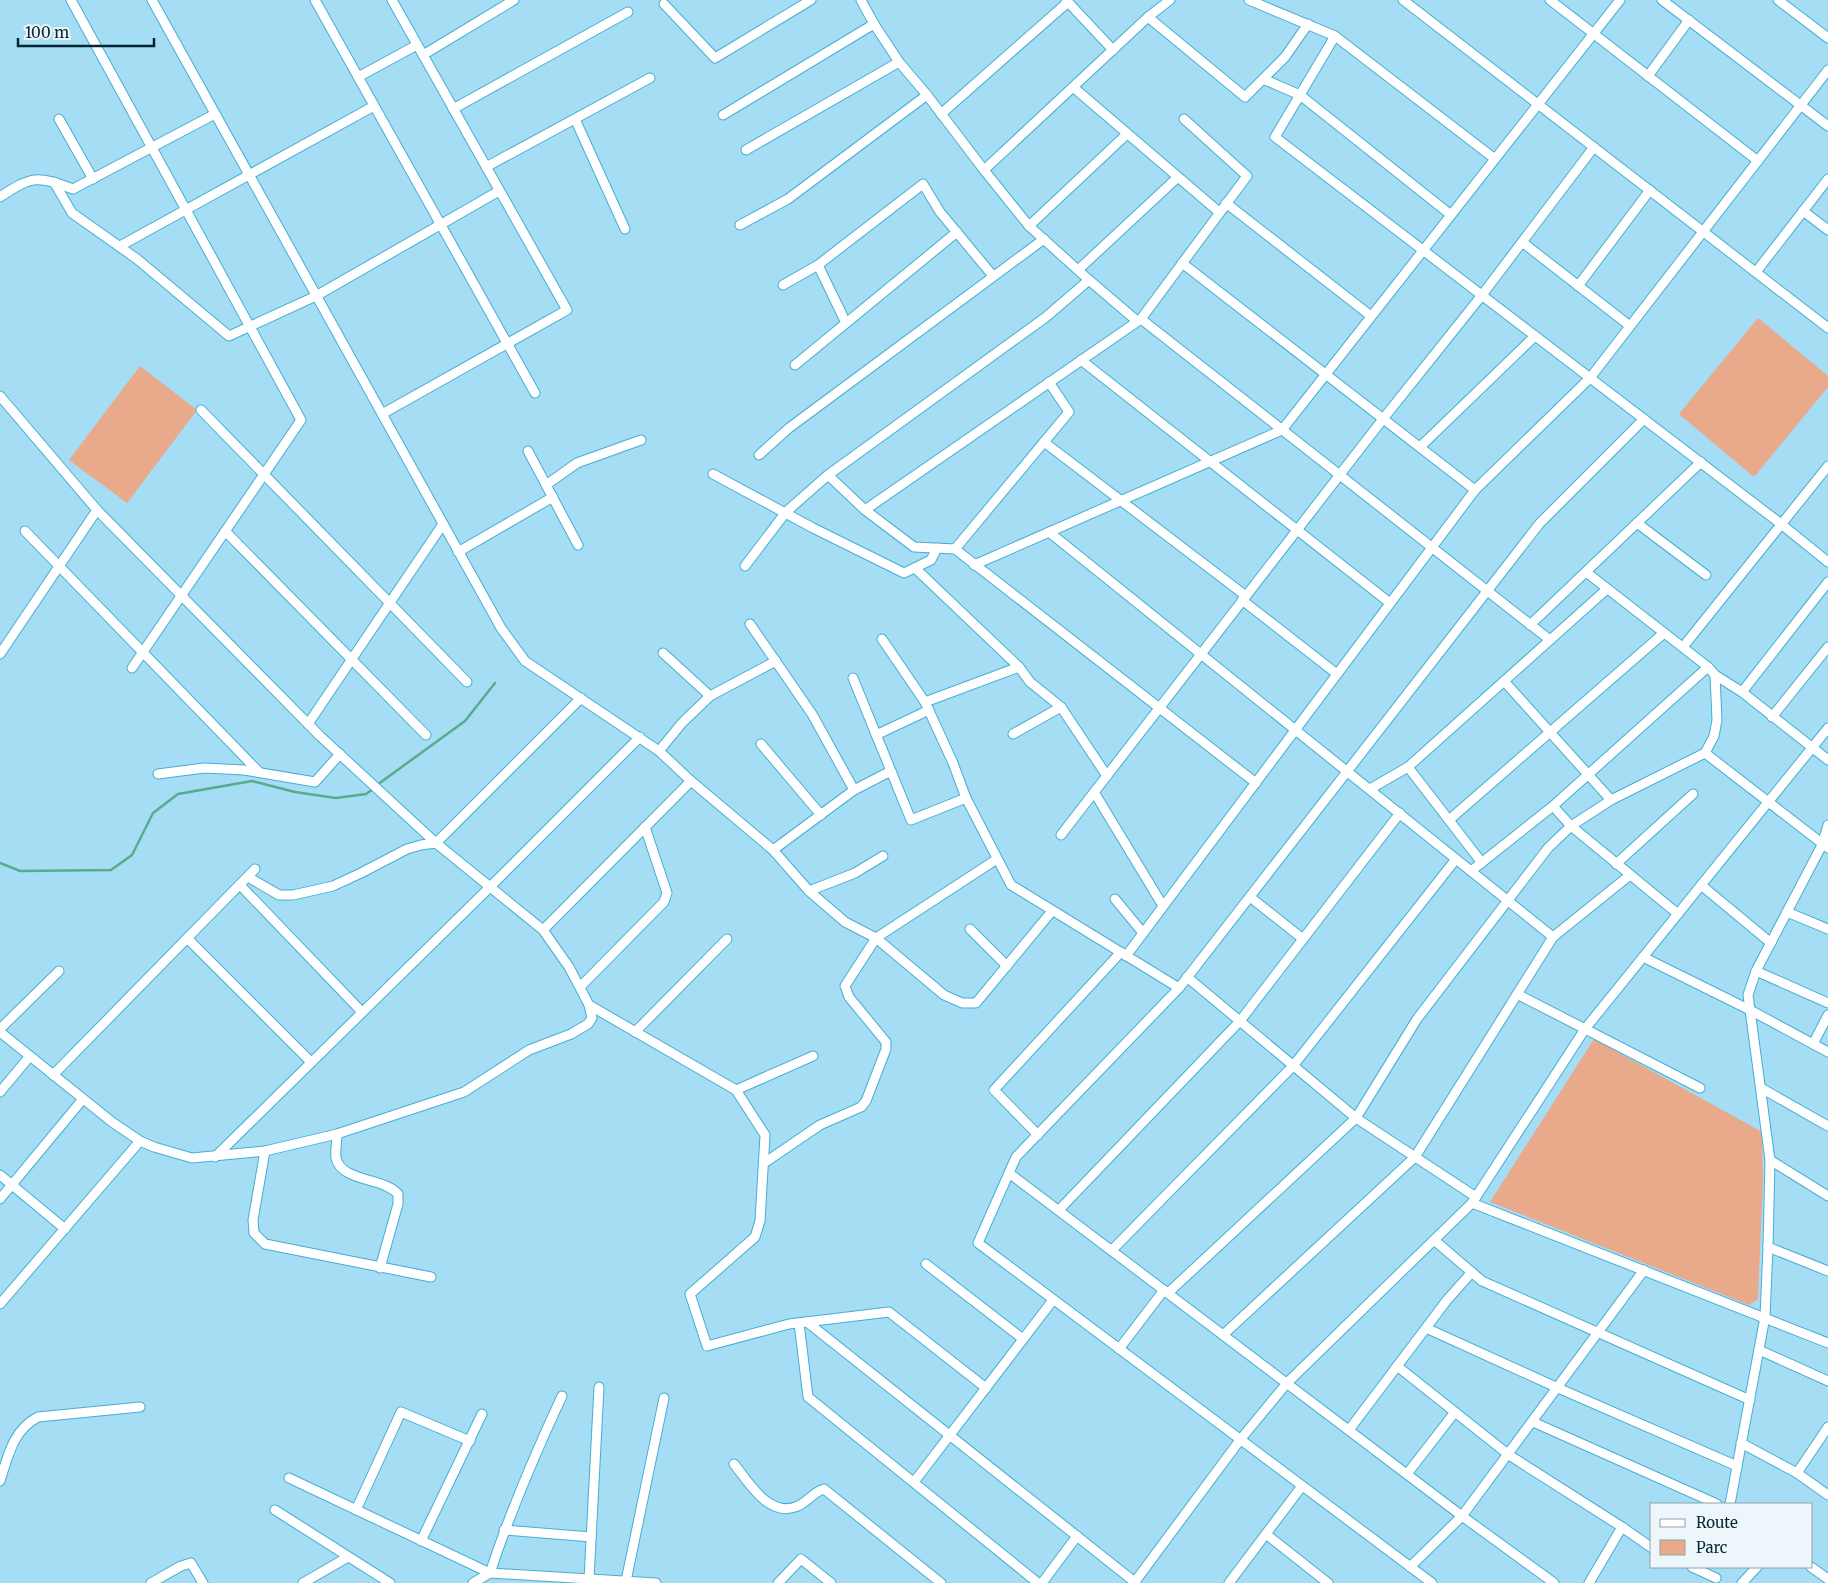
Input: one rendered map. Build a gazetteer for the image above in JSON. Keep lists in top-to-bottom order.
{
  "legend": ["Route", "Parc"],
  "scale_bar": "100 m"
}
